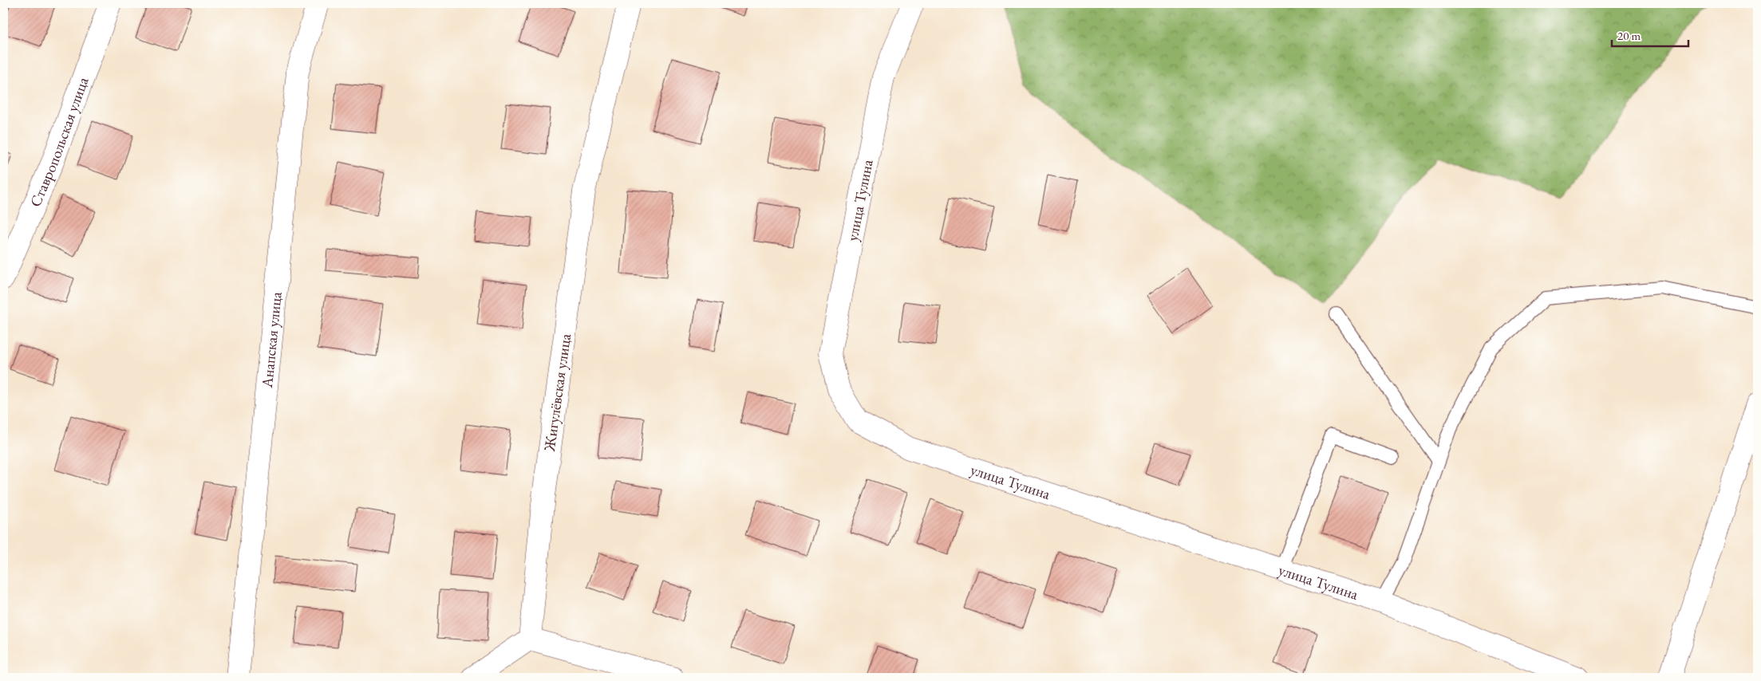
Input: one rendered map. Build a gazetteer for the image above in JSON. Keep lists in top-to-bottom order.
{
  "streets": {
    "street": [
      "Ставропольская улица",
      "улица Тулина",
      "Анапская улица",
      "Жигулёвская улица"
    ]
  },
  "scale_bar": "20 m"
}
